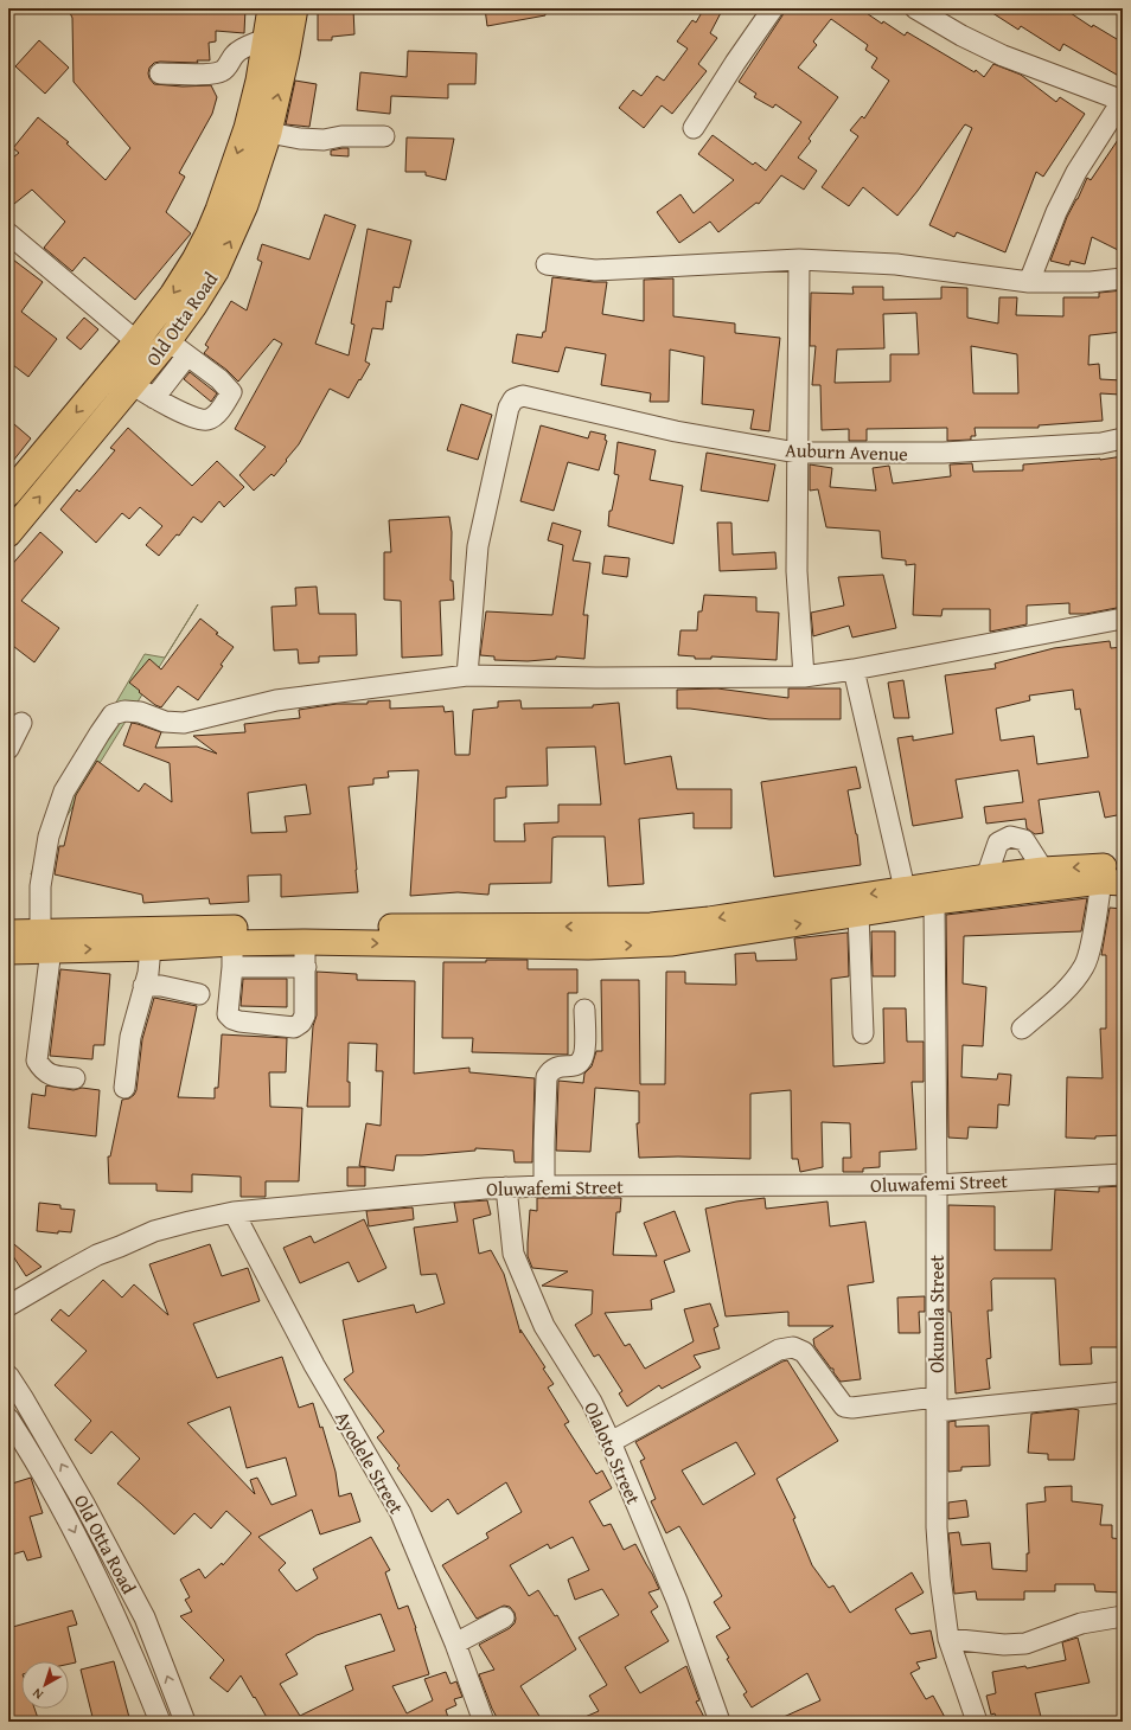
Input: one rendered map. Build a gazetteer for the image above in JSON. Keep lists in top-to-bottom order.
{
  "streets": {
    "main road": ["Old Otta Road"],
    "street": [
      "Auburn Avenue",
      "Oluwafemi Street",
      "Okunola Street",
      "Olaloto Street",
      "Ayodele Street"
    ]
  },
  "crossings": [
    ["Oluwafemi Street", "Okunola Street"],
    ["Oluwafemi Street", "Olaloto Street"],
    ["Oluwafemi Street", "Ayodele Street"]
  ],
  "north": "bottom left"
}
